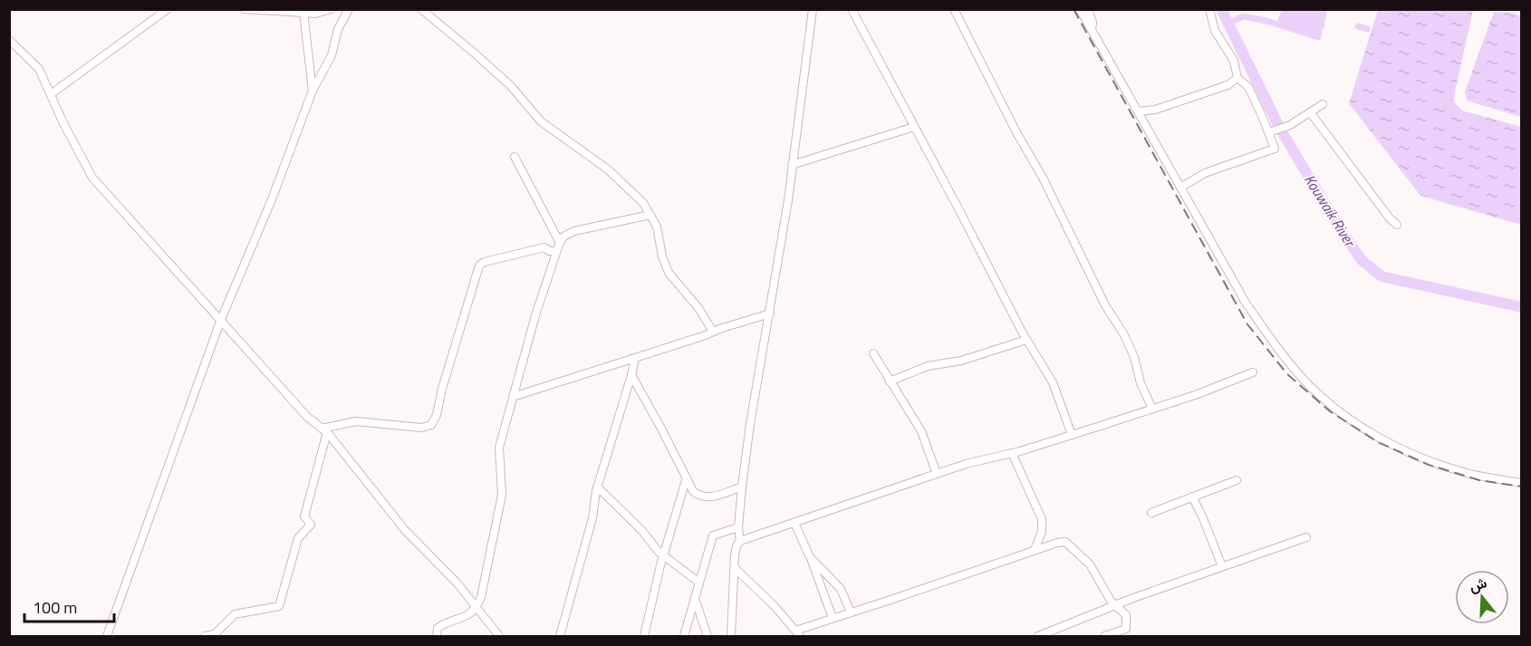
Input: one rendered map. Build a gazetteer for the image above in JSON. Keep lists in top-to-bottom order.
{
  "water": ["Kouwaik River"],
  "scale_bar": "100 m",
  "north": "top"
}
